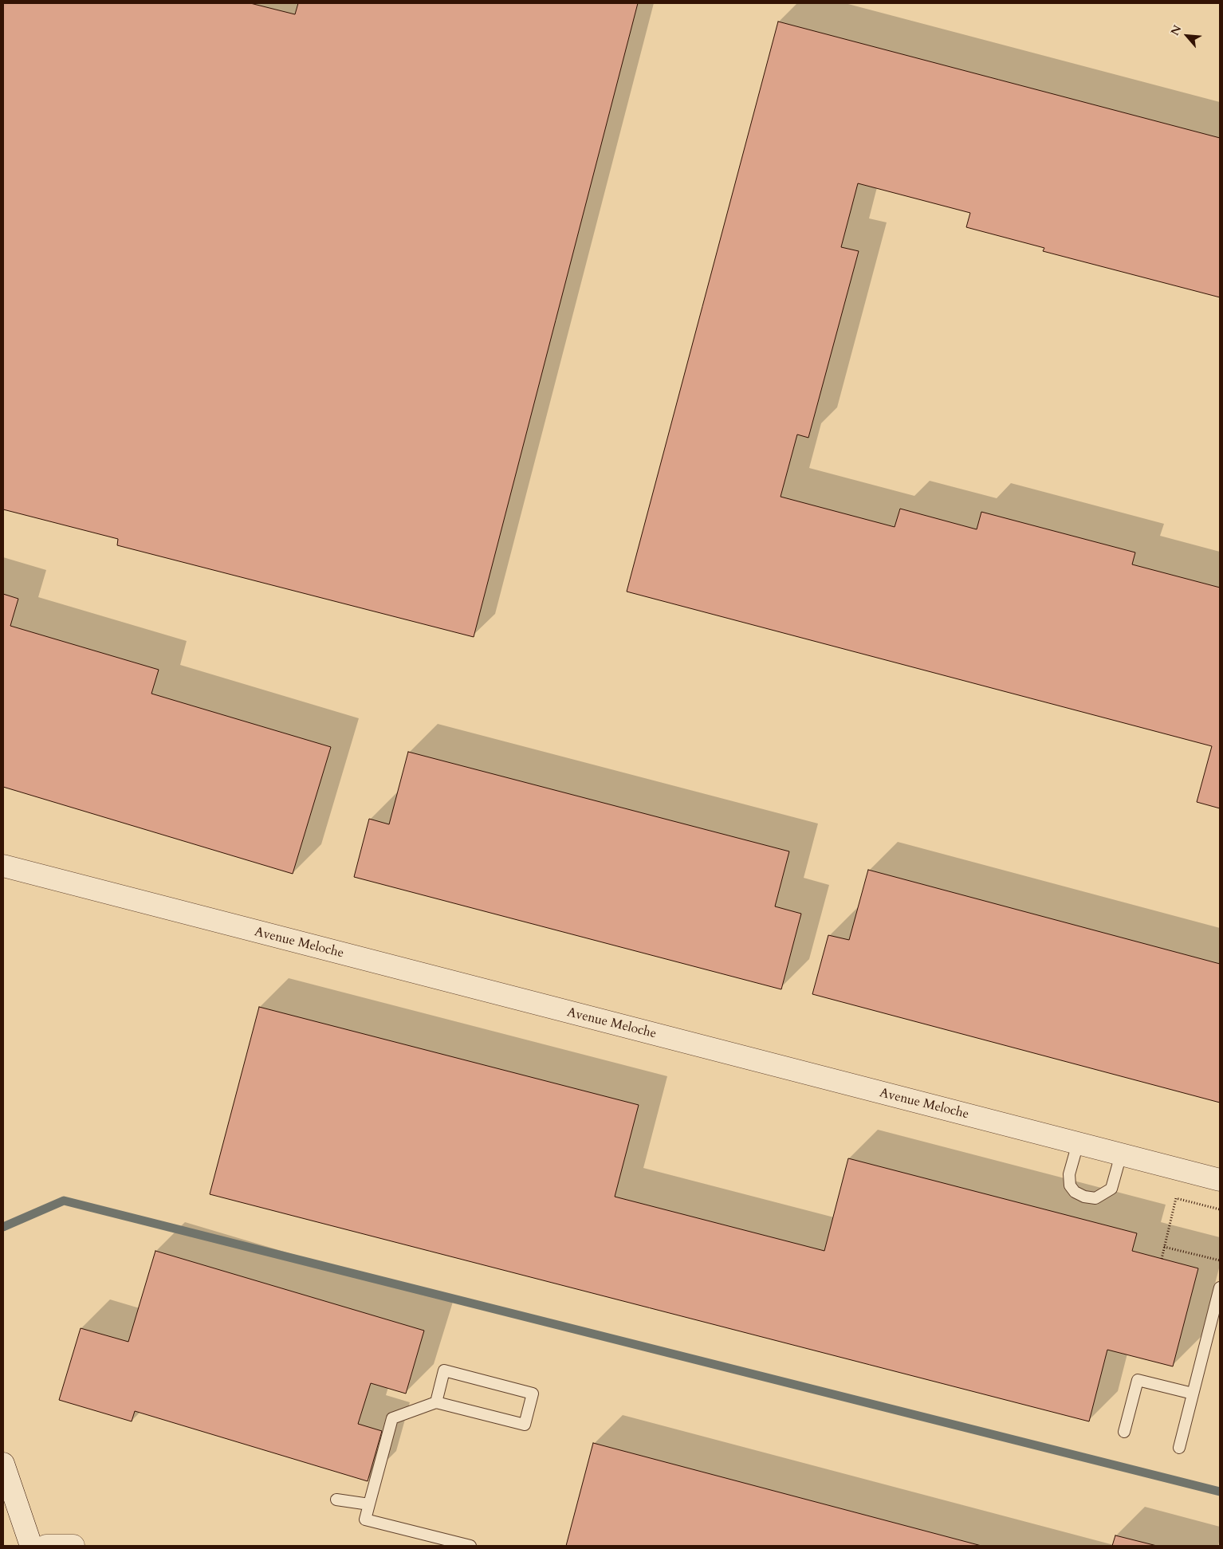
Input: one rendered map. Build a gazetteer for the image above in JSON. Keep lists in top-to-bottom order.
{
  "streets": {
    "street": ["Avenue Meloche"]
  },
  "north": "top left"
}
